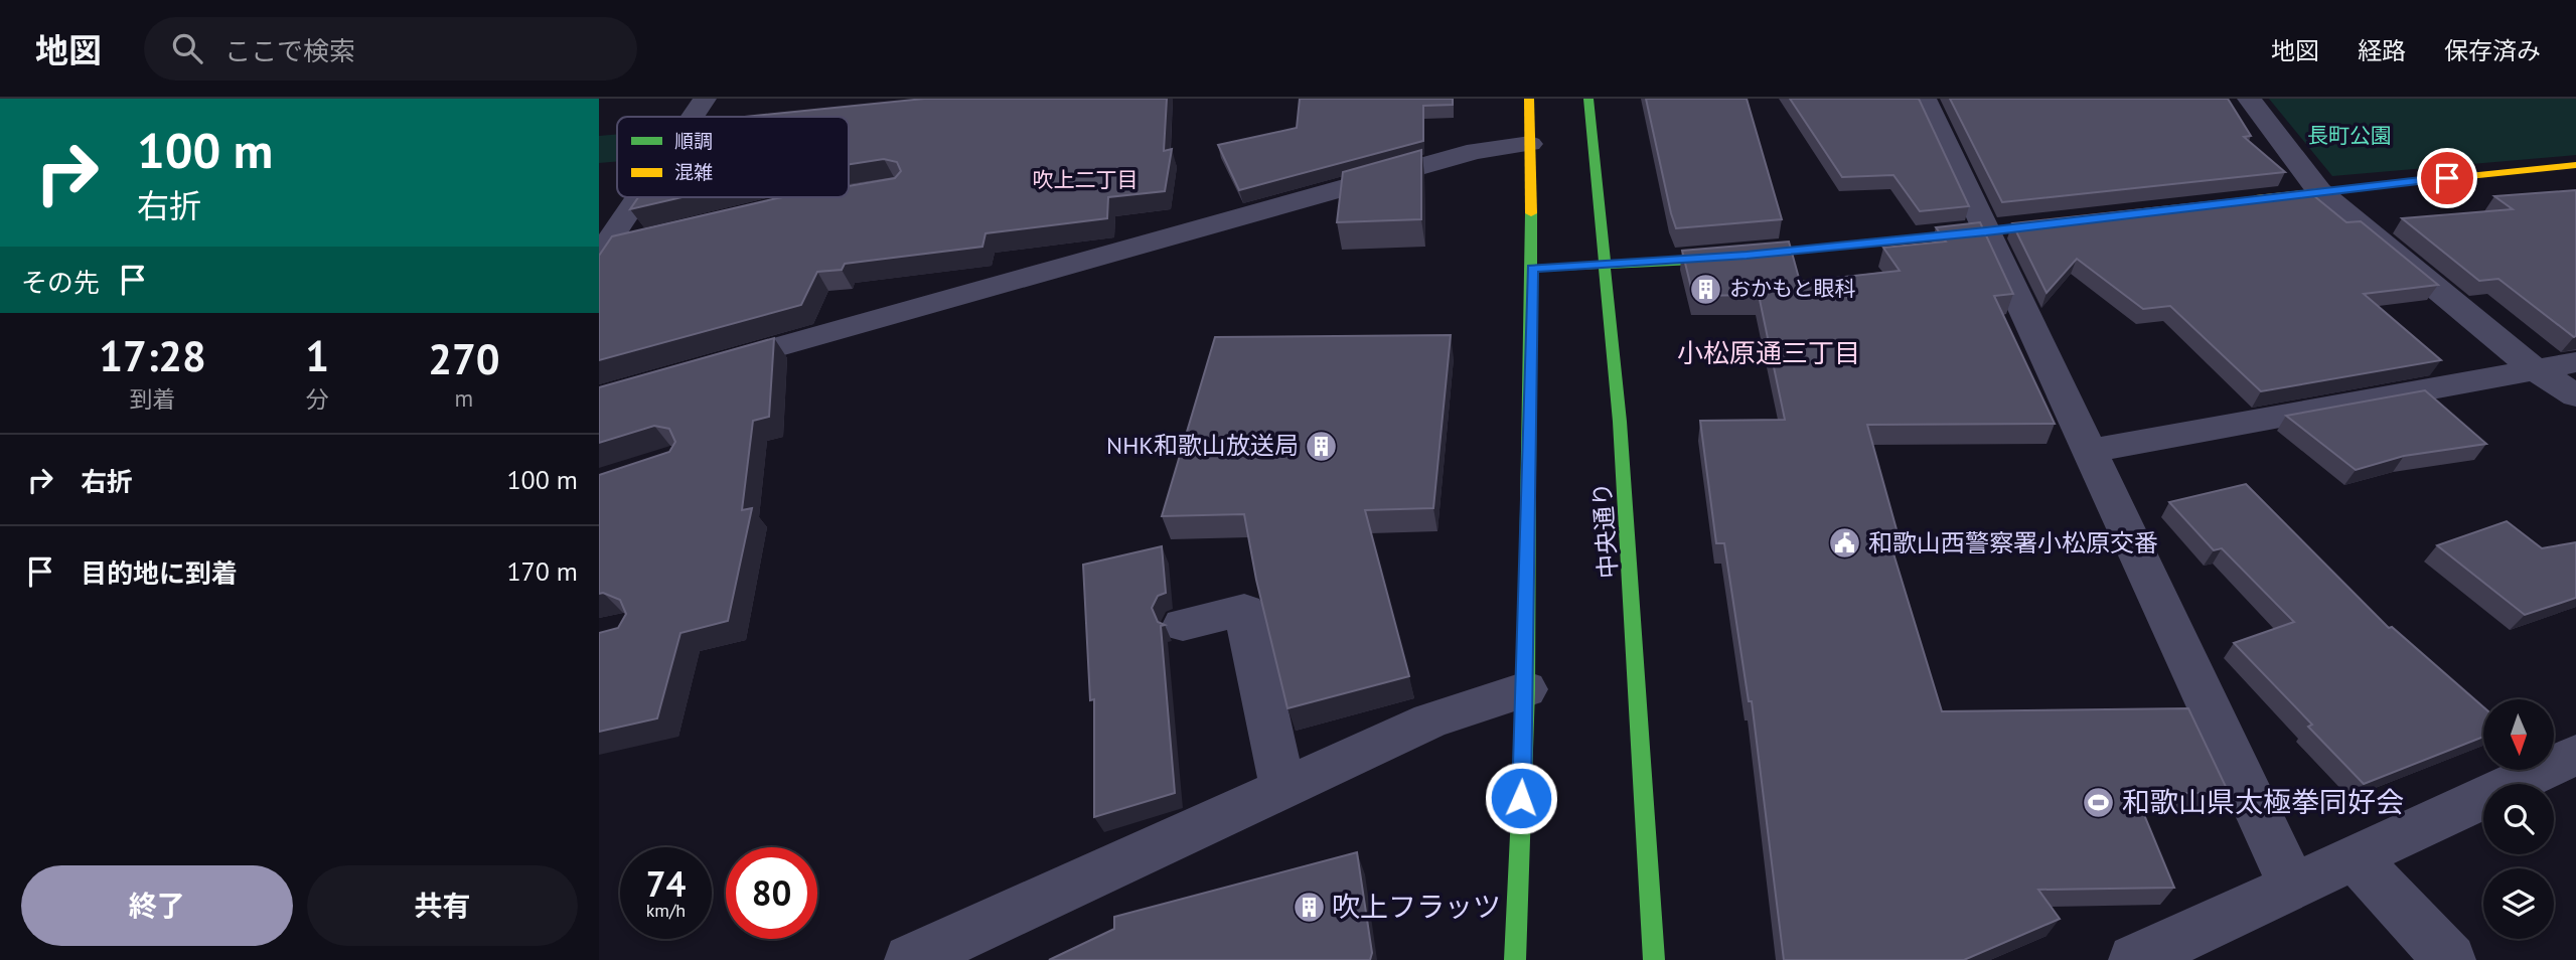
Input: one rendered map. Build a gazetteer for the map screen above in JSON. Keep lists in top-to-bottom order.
{
  "streets": {
    "main road": ["中央通り"]
  },
  "districts": ["吹上二丁目", "小松原通三丁目"],
  "parks": ["長町公園"],
  "places": {
    "building": ["おかもと眼科", "NHK和歌山放送局", "吹上フラッツ"],
    "public building": ["和歌山西警察署小松原交番"],
    "sports": ["和歌山県太極拳同好会"]
  },
  "legend": ["順調", "混雑"],
  "north": "bottom",
  "page": {
    "header": "地図",
    "search": "ここで検索",
    "nav": ["地図", "経路", "保存済み"],
    "turn": ["100 m", "右折"],
    "then": "その先",
    "eta": [
      "17:28",
      "到着",
      "1",
      "分",
      "270",
      "m"
    ],
    "list": [
      {
        "name": "右折",
        "value": "100 m"
      },
      {
        "name": "目的地に到着",
        "value": "170 m"
      }
    ],
    "speed": "74 km/h",
    "limit": "80",
    "buttons": ["終了", "共有"]
  }
}
